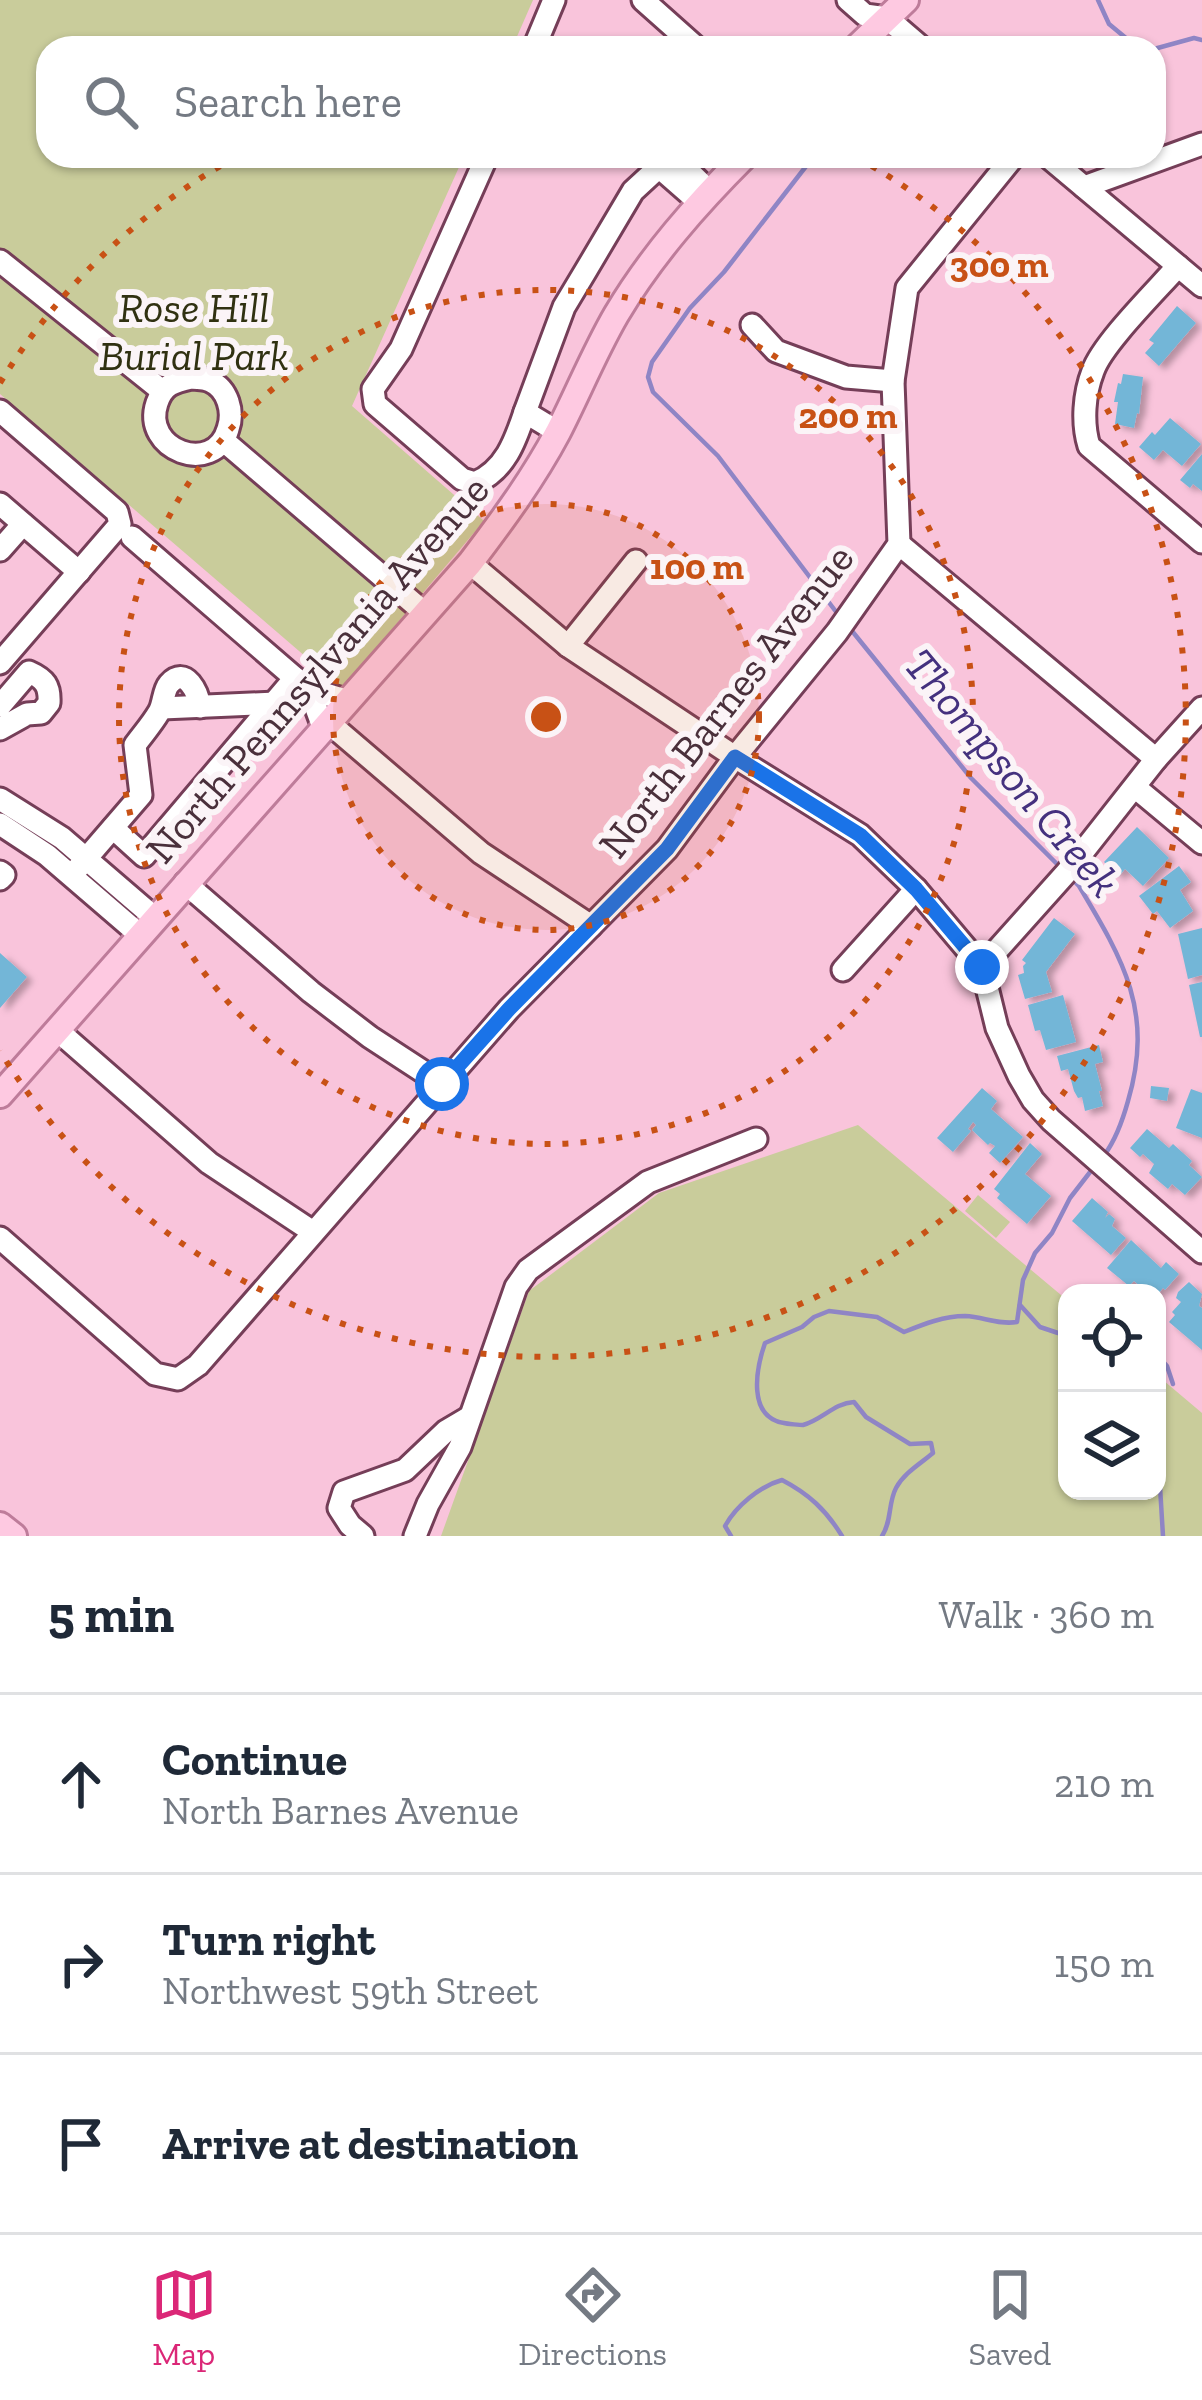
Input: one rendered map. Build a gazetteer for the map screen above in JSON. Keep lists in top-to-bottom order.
{
  "streets": {
    "main road": ["North Pennsylvania Avenue"],
    "street": ["North Barnes Avenue"]
  },
  "water": ["Thompson Creek"],
  "parks": ["Rose Hill Burial Park"],
  "page": {
    "search": "Search here",
    "heading": ["5 min", "Walk · 360 m"],
    "list": [
      ["Continue", "North Barnes Avenue", "210 m"],
      ["Turn right", "Northwest 59th Street", "150 m"],
      "Arrive at destination"
    ],
    "nav": ["Map", "Directions", "Saved"]
  },
  "rings": ["300 m", "200 m", "100 m"]
}
